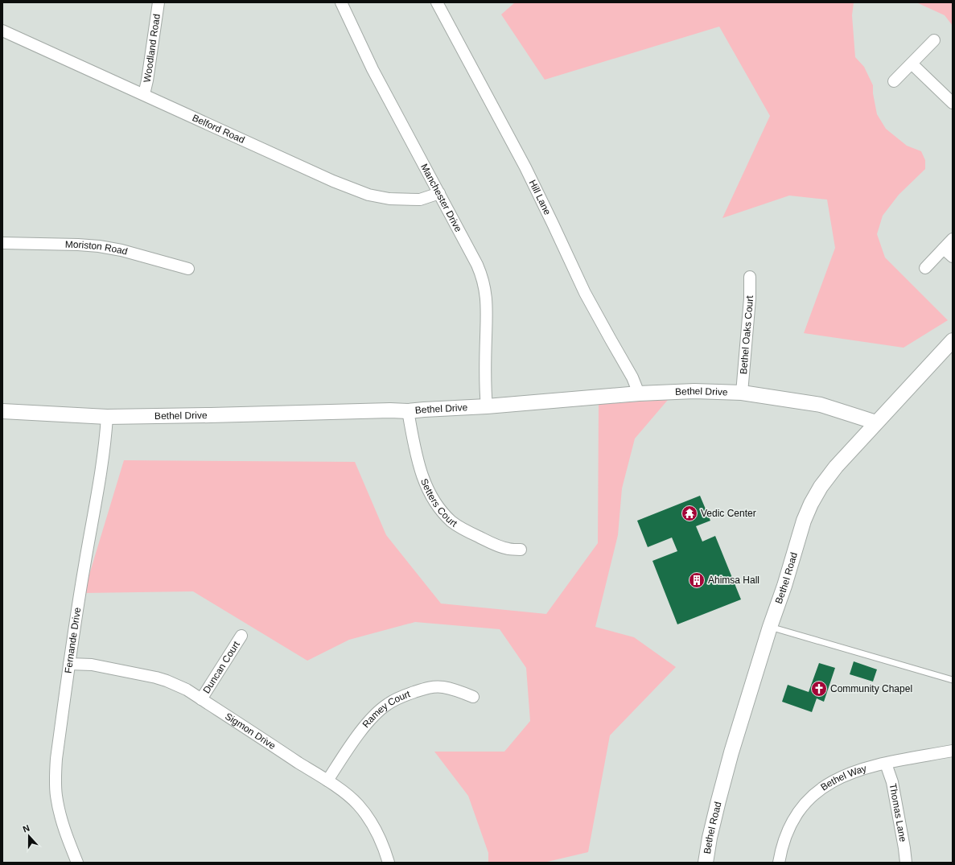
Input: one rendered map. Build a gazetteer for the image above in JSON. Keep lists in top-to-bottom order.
{
  "streets": {
    "street": [
      "Woodland Road",
      "Belford Road",
      "Manchester Drive",
      "Hill Lane",
      "Moriston Road",
      "Bethel Oaks Court",
      "Bethel Drive",
      "Setters Court",
      "Bethel Road",
      "Fernande Drive",
      "Duncan Court",
      "Ramey Court",
      "Sigmon Drive",
      "Bethel Way",
      "Thomas Lane"
    ]
  },
  "crossings": [
    ["Woodland Road", "Belford Road"],
    ["Belford Road", "Manchester Drive"],
    ["Manchester Drive", "Bethel Drive"],
    ["Hill Lane", "Bethel Drive"],
    ["Bethel Oaks Court", "Bethel Drive"],
    ["Bethel Drive", "Setters Court"],
    ["Bethel Drive", "Bethel Road"],
    ["Bethel Drive", "Fernande Drive"],
    ["Fernande Drive", "Sigmon Drive"],
    ["Duncan Court", "Sigmon Drive"],
    ["Ramey Court", "Sigmon Drive"],
    ["Bethel Way", "Thomas Lane"]
  ],
  "places": {
    "temple": ["Vedic Center"],
    "building": ["Ahimsa Hall"],
    "church": ["Community Chapel"]
  },
  "north": "top"
}
